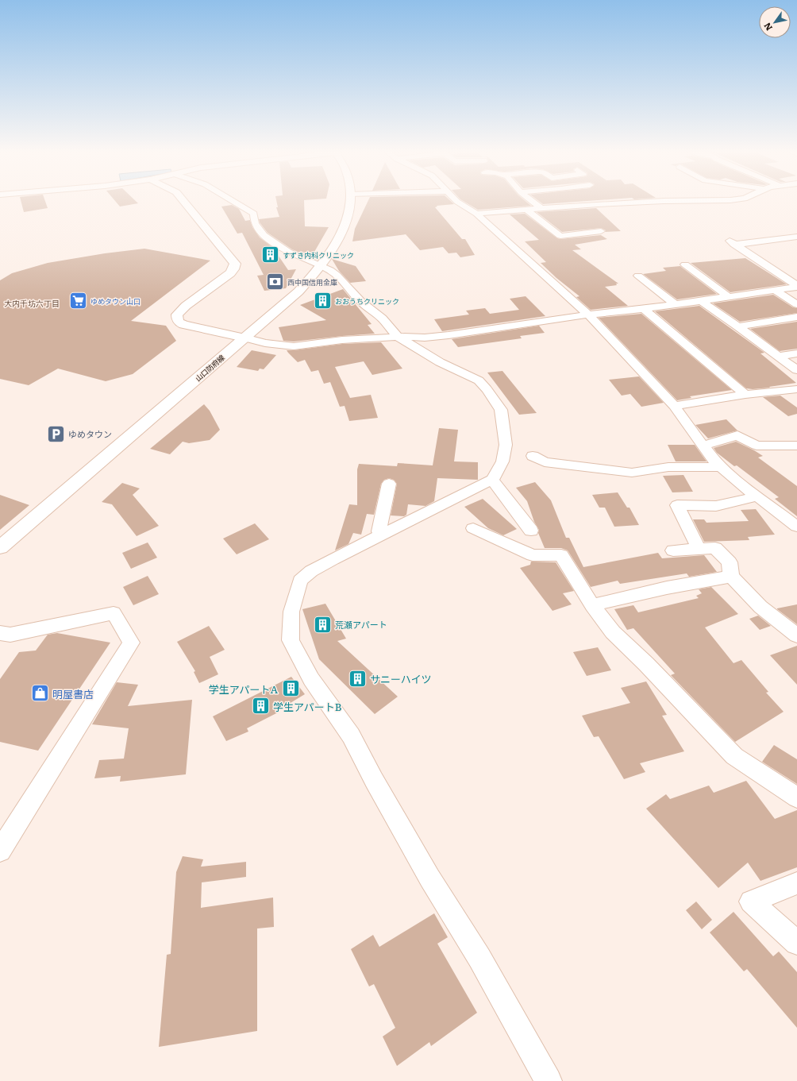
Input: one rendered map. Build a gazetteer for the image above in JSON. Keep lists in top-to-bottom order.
{
  "streets": {
    "street": ["山口防府線"]
  },
  "districts": ["大内千坊六丁目"],
  "places": {
    "building": [
      "すずき内科クリニック",
      "おおうちクリニック",
      "荒瀬アパート",
      "サニーハイツ",
      "学生アパートA",
      "学生アパートB"
    ],
    "bank": ["西中国信用金庫"],
    "supermarket": ["ゆめタウン山口"],
    "parking": ["ゆめタウン"],
    "shop": ["明屋書店"]
  },
  "north": "bottom left"
}
